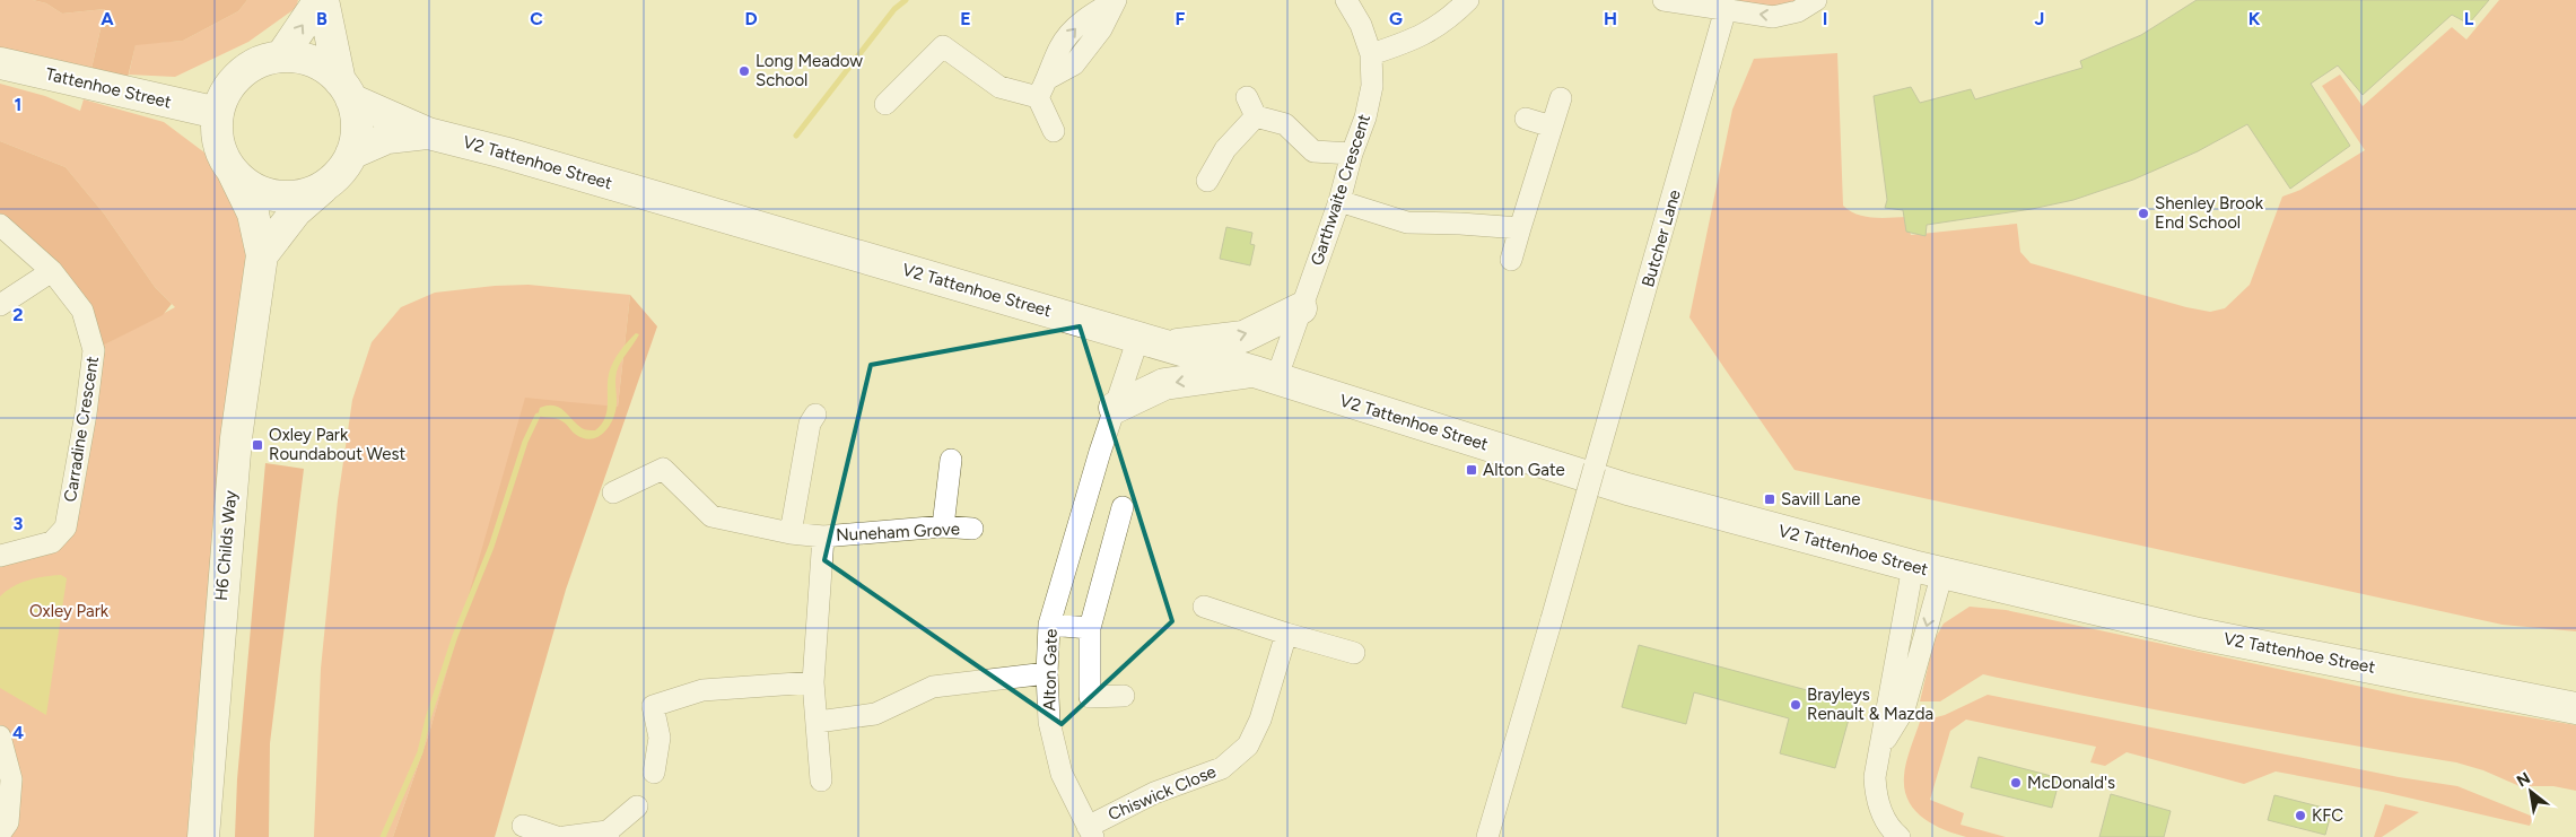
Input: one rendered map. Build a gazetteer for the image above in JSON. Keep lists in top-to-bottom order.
{
  "streets": {
    "street": [
      "Tattenhoe Street",
      "V2 Tattenhoe Street",
      "Garthwaite Crescent",
      "Butcher Lane",
      "Carradine Crescent",
      "Nuneham Grove",
      "H6 Childs Way",
      "Alton Gate",
      "Chiswick Close"
    ]
  },
  "crossings": [
    ["Tattenhoe Street", "V2 Tattenhoe Street"],
    ["Tattenhoe Street", "H6 Childs Way"],
    ["V2 Tattenhoe Street", "Garthwaite Crescent"],
    ["V2 Tattenhoe Street", "H6 Childs Way"],
    ["V2 Tattenhoe Street", "Alton Gate"],
    ["Alton Gate", "Chiswick Close"]
  ],
  "parks": ["Oxley Park"],
  "places": {
    "other": [
      "Long Meadow School",
      "Shenley Brook End School",
      "Brayleys Renault & Mazda",
      "McDonald's",
      "KFC"
    ],
    "transit": ["Oxley Park Roundabout West", "Alton Gate", "Savill Lane"]
  },
  "north": "top left",
  "grid": {
    "columns": [
      "A",
      "B",
      "C",
      "D",
      "E",
      "F",
      "G",
      "H",
      "I",
      "J",
      "K",
      "L"
    ],
    "rows": [
      "1",
      "2",
      "3",
      "4"
    ]
  }
}
